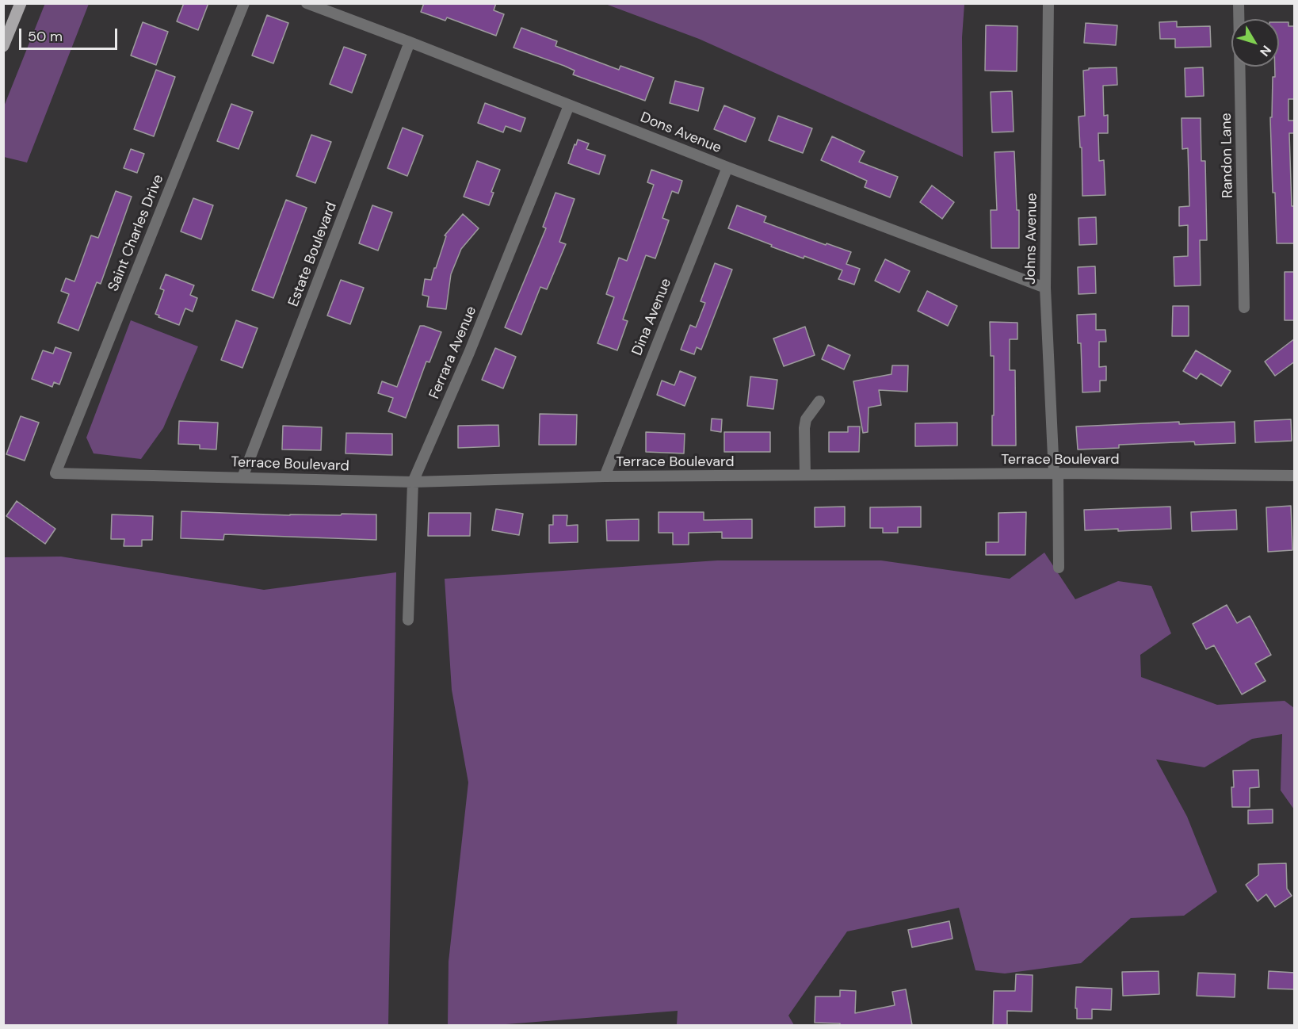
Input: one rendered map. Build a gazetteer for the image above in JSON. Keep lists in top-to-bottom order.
{
  "streets": {
    "street": [
      "Dons Avenue",
      "Randon Lane",
      "Saint Charles Drive",
      "Johns Avenue",
      "Estate Boulevard",
      "Dina Avenue",
      "Ferrara Avenue",
      "Terrace Boulevard"
    ]
  },
  "crossings": [
    ["Dons Avenue", "Johns Avenue"],
    ["Dons Avenue", "Estate Boulevard"],
    ["Dons Avenue", "Dina Avenue"],
    ["Dons Avenue", "Ferrara Avenue"],
    ["Saint Charles Drive", "Terrace Boulevard"],
    ["Johns Avenue", "Terrace Boulevard"],
    ["Estate Boulevard", "Terrace Boulevard"],
    ["Dina Avenue", "Terrace Boulevard"],
    ["Ferrara Avenue", "Terrace Boulevard"]
  ],
  "scale_bar": "50 m",
  "north": "bottom right"
}
